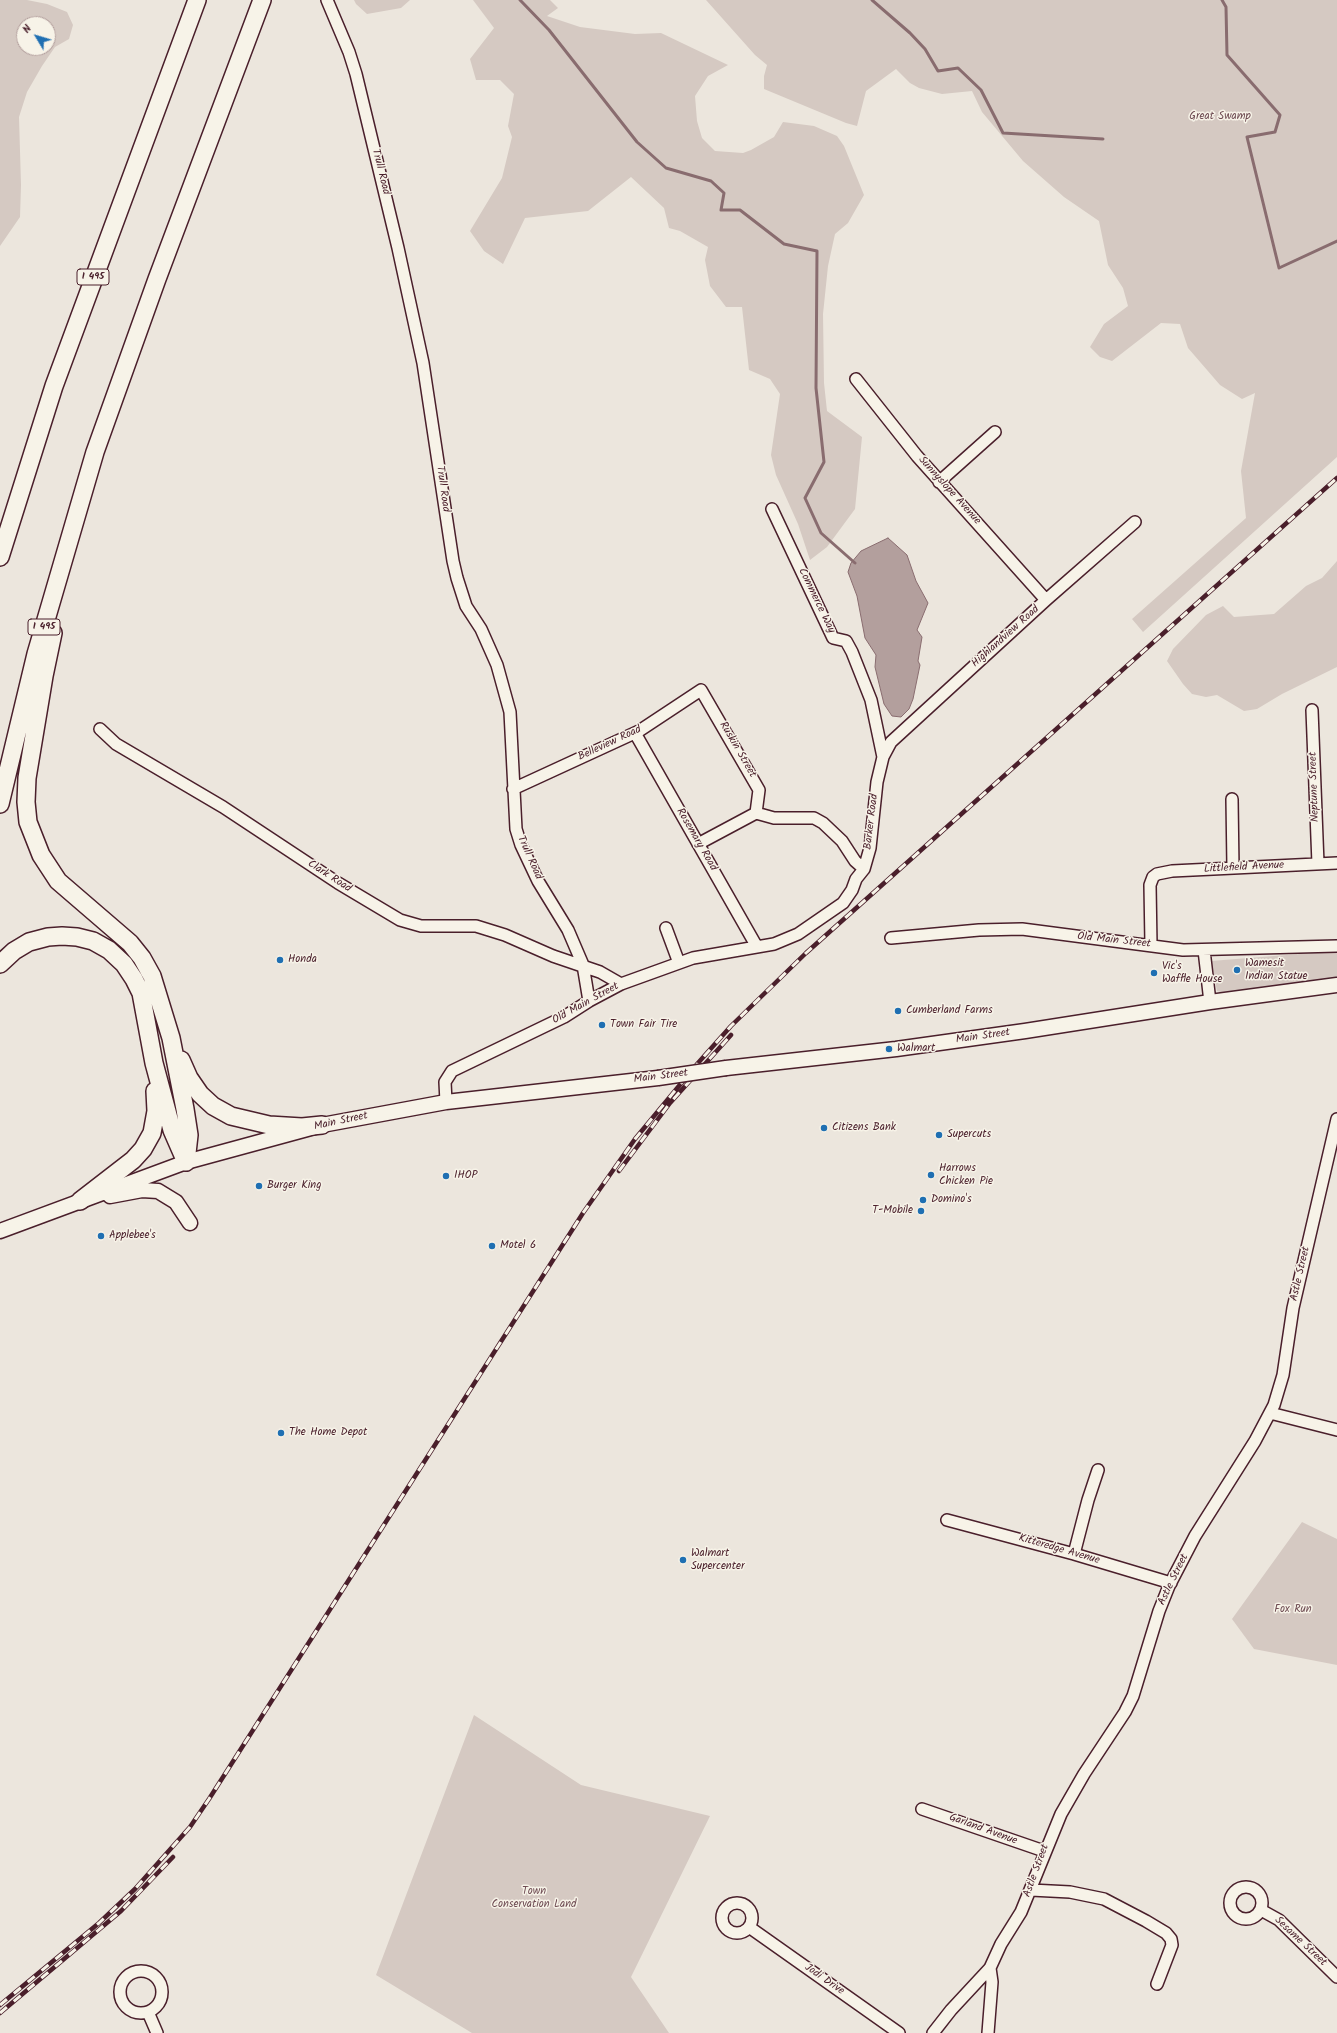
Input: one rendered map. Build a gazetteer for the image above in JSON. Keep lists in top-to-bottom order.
{
  "streets": {
    "highway": ["I 495"],
    "main road": ["Main Street"],
    "street": [
      "Trull Road",
      "Sunnyslope Avenue",
      "Commerce Way",
      "Highlandview Road",
      "Belleview Road",
      "Ruskin Street",
      "Neptune Street",
      "Barker Road",
      "Rosemary Road",
      "Littlefield Avenue",
      "Clark Road",
      "Old Main Street",
      "Astle Street",
      "Kitteredge Avenue",
      "Garland Avenue",
      "Sesame Street",
      "Jodi Drive"
    ]
  },
  "crossings": [
    ["Trull Road", "Belleview Road"],
    ["Trull Road", "Clark Road"],
    ["Trull Road", "Old Main Street"],
    ["Sunnyslope Avenue", "Highlandview Road"],
    ["Commerce Way", "Highlandview Road"],
    ["Commerce Way", "Barker Road"],
    ["Highlandview Road", "Barker Road"],
    ["Belleview Road", "Ruskin Street"],
    ["Belleview Road", "Rosemary Road"],
    ["Neptune Street", "Littlefield Avenue"],
    ["Barker Road", "Rosemary Road"],
    ["Barker Road", "Old Main Street"],
    ["Rosemary Road", "Old Main Street"],
    ["Littlefield Avenue", "Old Main Street"],
    ["Old Main Street", "Main Street"],
    ["Astle Street", "Kitteredge Avenue"],
    ["Astle Street", "Garland Avenue"]
  ],
  "parks": ["Great Swamp", "Fox Run", "Town Conservation Land"],
  "places": [
    "Honda",
    "Wamesit Indian Statue",
    "Vic's Waffle House",
    "Cumberland Farms",
    "Town Fair Tire",
    "Walmart",
    "Citizens Bank",
    "Supercuts",
    "Harrows Chicken Pie",
    "IHOP",
    "Burger King",
    "Domino's",
    "T-Mobile",
    "Applebee's",
    "Motel 6",
    "The Home Depot",
    "Walmart Supercenter"
  ],
  "north": "top left"
}
